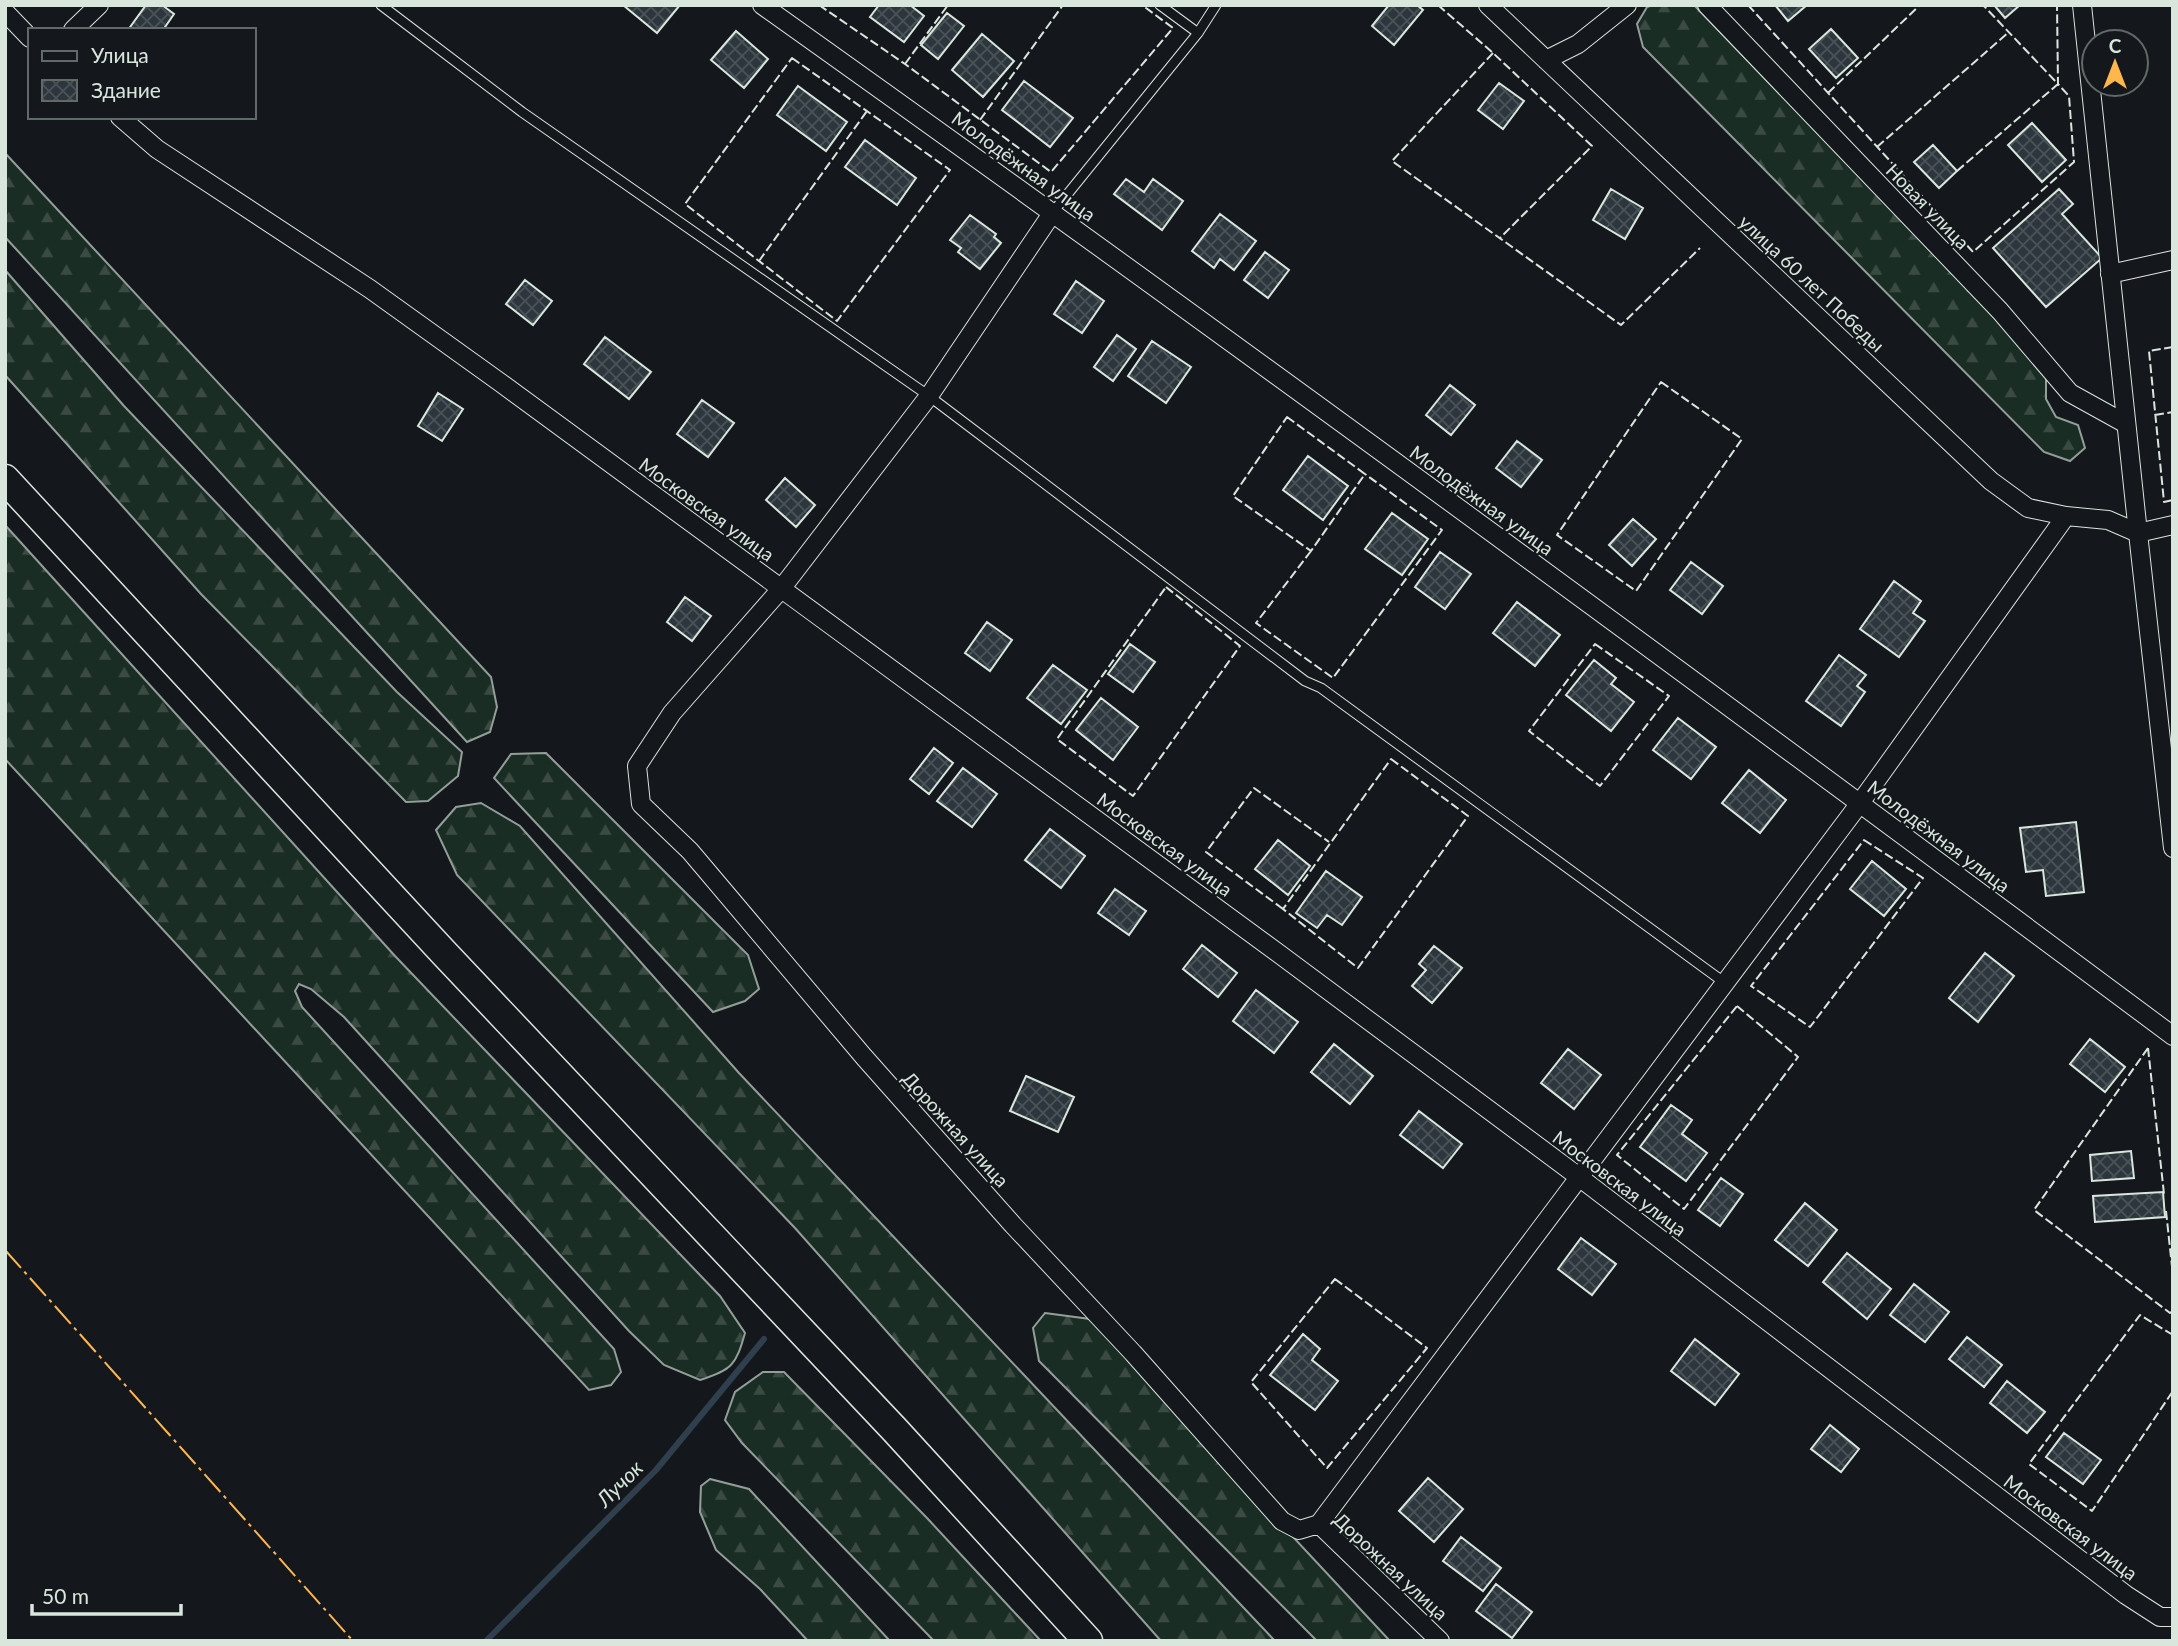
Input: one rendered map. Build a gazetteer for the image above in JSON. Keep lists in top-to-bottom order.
{
  "streets": {
    "street": [
      "Молодёжная улица",
      "Новая улица",
      "улица 60 лет Победы",
      "Московская улица",
      "Дорожная улица"
    ]
  },
  "crossings": [
    ["Молодёжная улица", "Дорожная улица"],
    ["Московская улица", "Дорожная улица"]
  ],
  "water": ["Лучок"],
  "legend": ["Улица", "Здание"],
  "scale_bar": "50 m",
  "north": "top"
}
